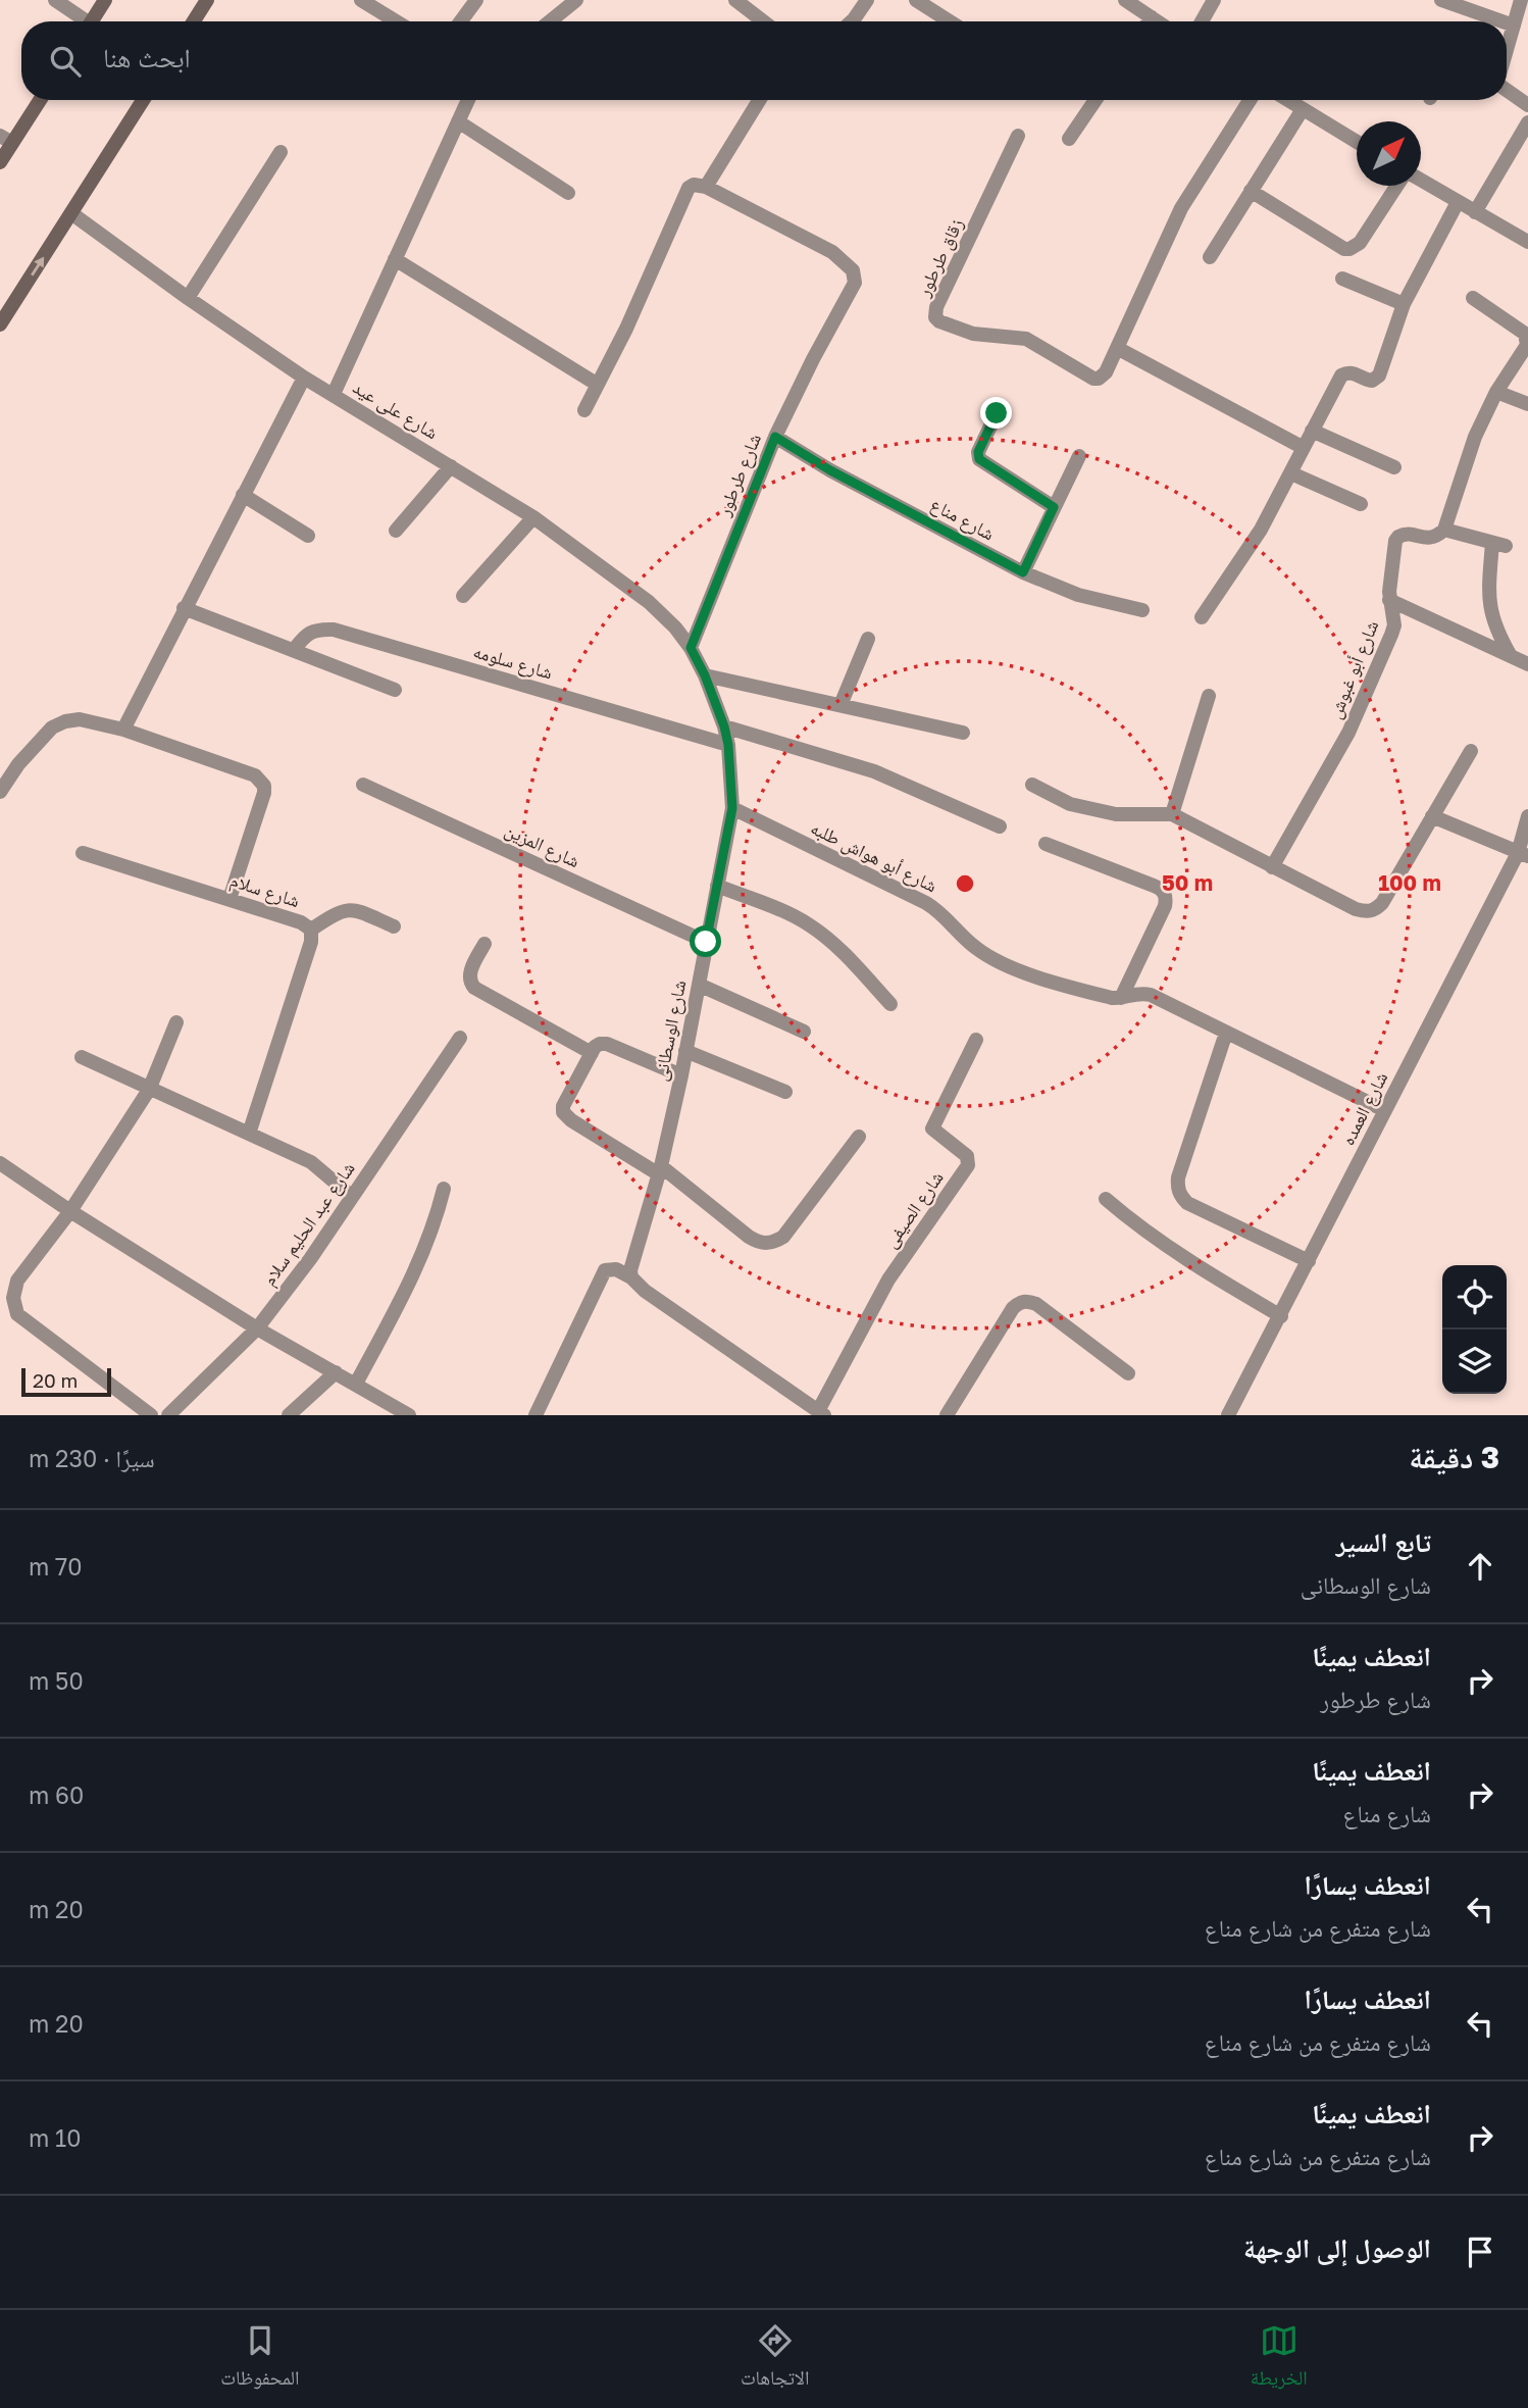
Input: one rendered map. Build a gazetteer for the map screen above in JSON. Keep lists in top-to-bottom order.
{
  "streets": {
    "street": [
      "زقاق طرطور",
      "شارع على عيد",
      "شارع طرطور",
      "شارع مناع",
      "شارع سلومه",
      "شارع أبو غبوش",
      "شارع المزين",
      "شارع أبو هواش طلبه",
      "شارع سلام",
      "شارع الوسطانى",
      "شارع العمده",
      "شارع الصيفى",
      "شارع عبد الحليم سلام"
    ]
  },
  "crossings": [
    ["شارع على عيد", "شارع طرطور"],
    ["شارع على عيد", "شارع الوسطانى"],
    ["شارع طرطور", "شارع مناع"],
    ["شارع طرطور", "شارع الوسطانى"],
    ["شارع سلومه", "شارع الوسطانى"],
    ["شارع المزين", "شارع الوسطانى"],
    ["شارع أبو هواش طلبه", "شارع الوسطانى"],
    ["شارع أبو هواش طلبه", "شارع العمده"]
  ],
  "scale_bar": "20 m",
  "north": "top right",
  "page": {
    "search": "ابحث هنا",
    "scale": "20 m",
    "heading": ["3 دقيقة", "سيرًا · 230 m"],
    "list": [
      ["تابع السير", "شارع الوسطانى", "70 m"],
      ["انعطف يمينًا", "شارع طرطور", "50 m"],
      ["انعطف يمينًا", "شارع مناع", "60 m"],
      ["انعطف يسارًا", "شارع متفرع من شارع مناع", "20 m"],
      ["انعطف يسارًا", "شارع متفرع من شارع مناع", "20 m"],
      ["انعطف يمينًا", "شارع متفرع من شارع مناع", "10 m"],
      "الوصول إلى الوجهة"
    ],
    "nav": ["الخريطة", "الاتجاهات", "المحفوظات"]
  },
  "rings": ["50 m", "100 m"]
}
